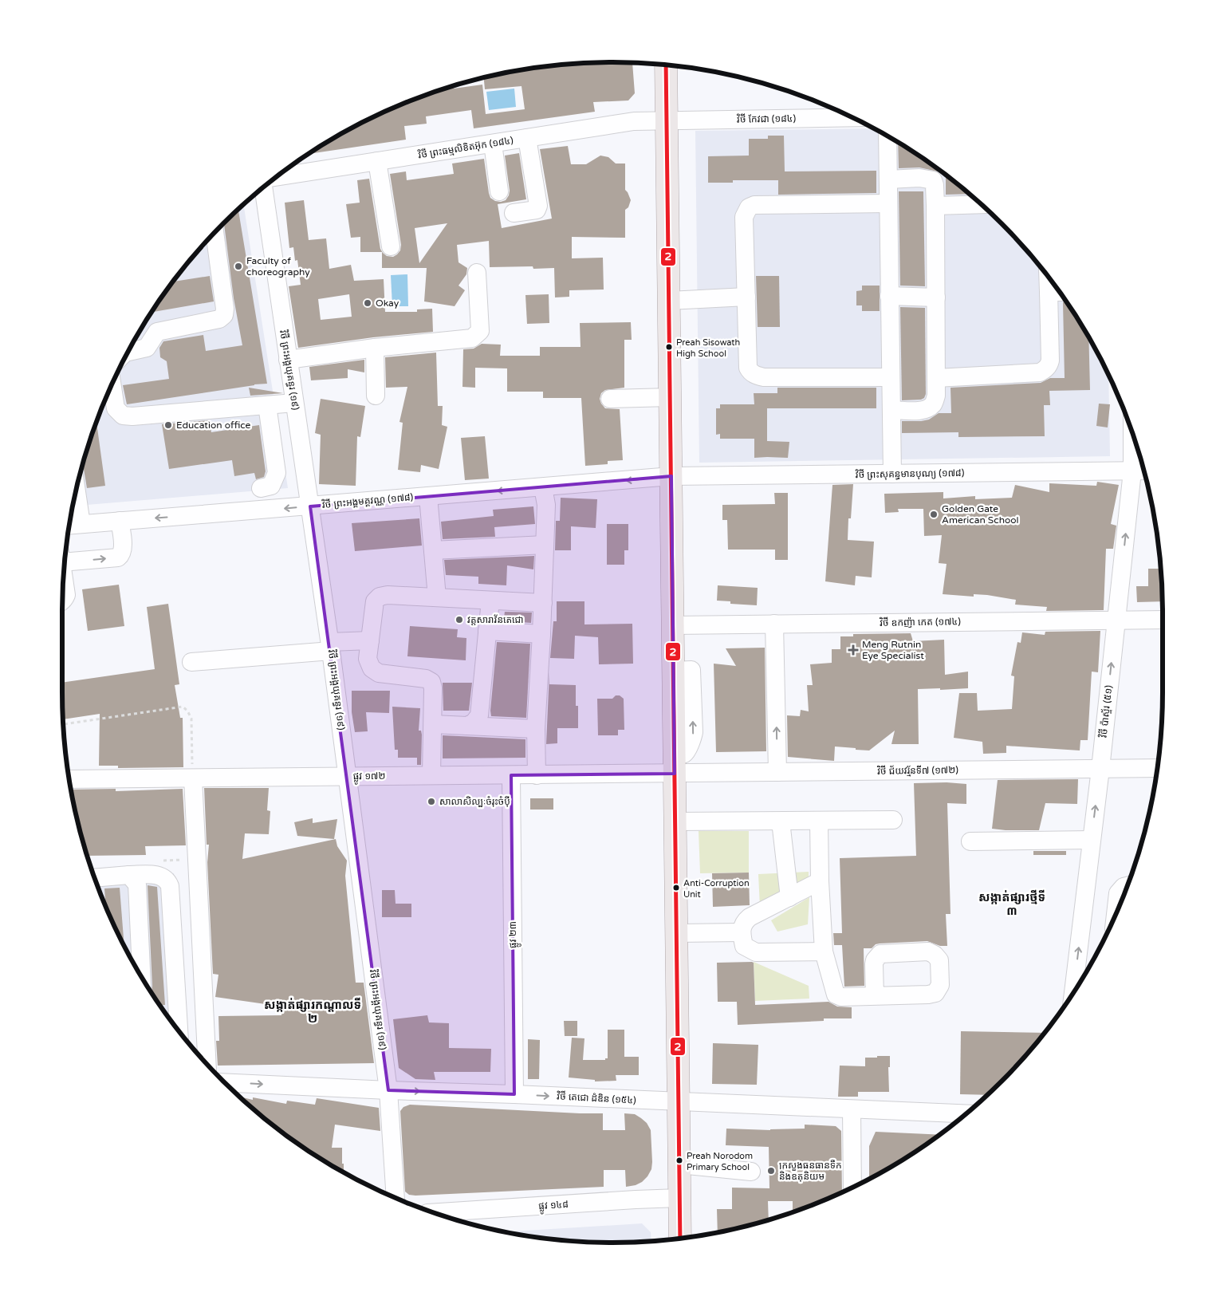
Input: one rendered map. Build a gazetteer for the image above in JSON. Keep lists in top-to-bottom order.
{
  "streets": {
    "street": [
      "វិថី កែវជា (១៨៤)",
      "វិថី ព្រះធម្មលិខិតអ៊ុក (១៨៤)",
      "វិថី ព្រះអង្គយុគន្ធរ (១៩)",
      "វិថី ព្រះសុគន្ធមានបុណ្យ (១៧៨)",
      "វិថី ព្រះអង្គមគ្គវណ្ណ (១៧៨)",
      "វិថី ឧកញ៉ា កេត (១៧៤)",
      "វិថី ប៉ាស្ទ័រ (៥១)",
      "វិថី ជ័យវរ្ម័នទី៧ (១៧២)",
      "ផ្លូវ ១៧២",
      "ផ្លូវ ២៣",
      "វិថី តេជោ ដំឌិន (១៥៤)",
      "ផ្លូវ ១៤៨"
    ]
  },
  "crossings": [
    ["វិថី កែវជា (១៨៤)", "វិថី ព្រះធម្មលិខិតអ៊ុក (១៨៤)"],
    ["វិថី ព្រះអង្គយុគន្ធរ (១៩)", "វិថី ព្រះអង្គមគ្គវណ្ណ (១៧៨)"],
    ["វិថី ព្រះអង្គយុគន្ធរ (១៩)", "ផ្លូវ ១៧២"],
    ["វិថី ព្រះអង្គយុគន្ធរ (១៩)", "វិថី តេជោ ដំឌិន (១៥៤)"],
    ["វិថី ព្រះសុគន្ធមានបុណ្យ (១៧៨)", "វិថី ព្រះអង្គមគ្គវណ្ណ (១៧៨)"],
    ["វិថី ព្រះសុគន្ធមានបុណ្យ (១៧៨)", "វិថី ប៉ាស្ទ័រ (៥១)"],
    ["វិថី ឧកញ៉ា កេត (១៧៤)", "វិថី ប៉ាស្ទ័រ (៥១)"],
    ["វិថី ប៉ាស្ទ័រ (៥១)", "វិថី ជ័យវរ្ម័នទី៧ (១៧២)"],
    ["វិថី ជ័យវរ្ម័នទី៧ (១៧២)", "ផ្លូវ ១៧២"],
    ["ផ្លូវ ១៧២", "ផ្លូវ ២៣"],
    ["ផ្លូវ ២៣", "វិថី តេជោ ដំឌិន (១៥៤)"]
  ],
  "one_way": ["វិថី ប៉ាស្ទ័រ (៥១)", "វិថី តេជោ ដំឌិន (១៥៤)"],
  "districts": ["សង្កាត់ផ្សារថ្មីទី ៣", "សង្កាត់ផ្សារកណ្ដាលទី ២"],
  "places": {
    "other": [
      "Faculty of choreography",
      "Okay",
      "Preah Sisowath High School",
      "Education office",
      "Golden Gate American School",
      "វត្តសារាវ័នតេជោ",
      "សាលាសិល្បៈចំរុះចំប៉ី",
      "Anti-Corruption Unit",
      "Preah Norodom Primary School",
      "ក្រសួងធនធានទឹក និងឧតុនិយម"
    ],
    "health": ["Meng Rutnin Eye Specialist"]
  },
  "lines": ["transit line 2"]
}
